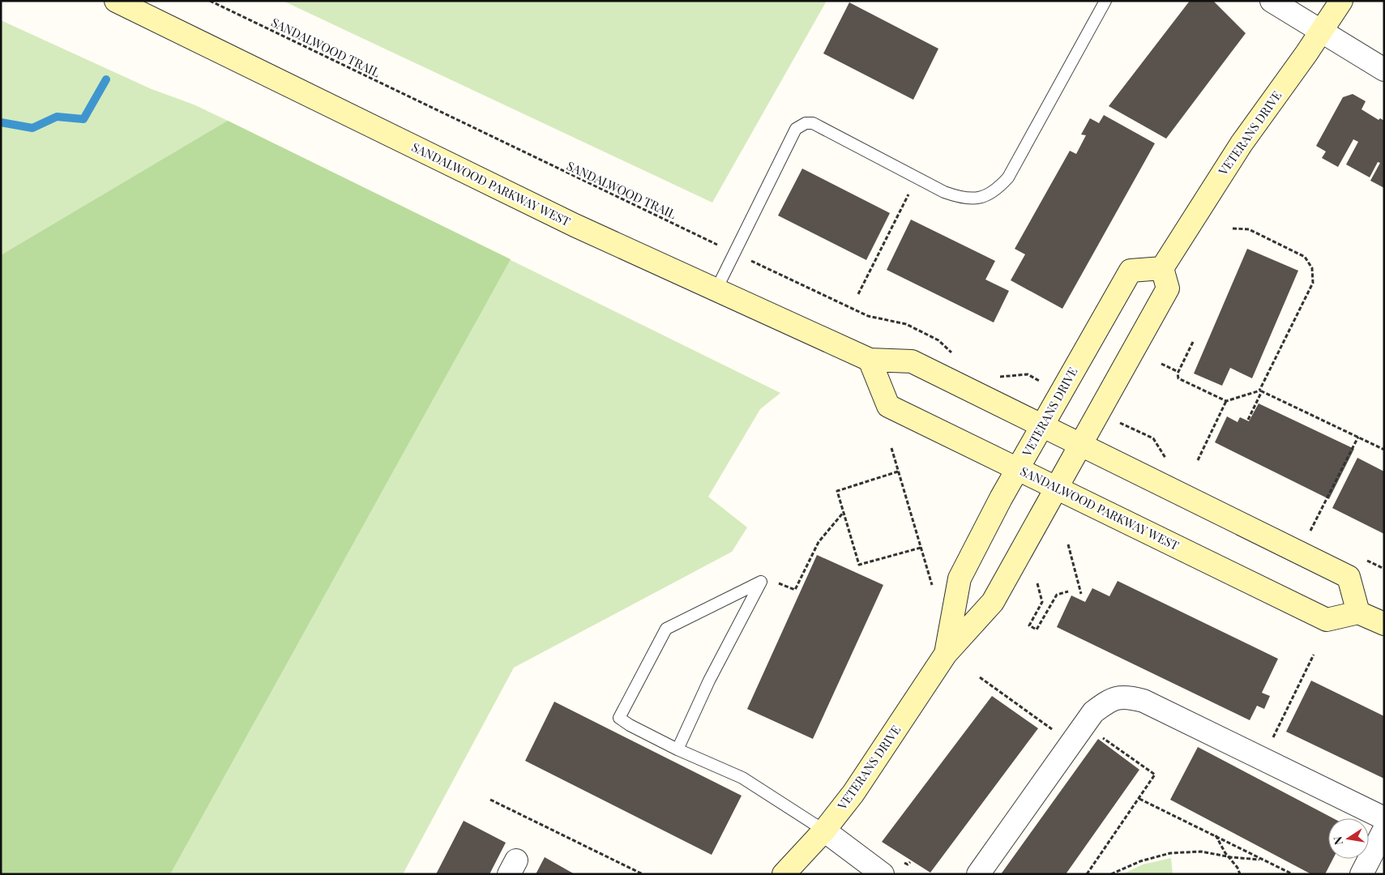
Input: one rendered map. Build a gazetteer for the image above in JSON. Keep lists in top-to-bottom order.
{
  "streets": {
    "main road": ["VETERANS DRIVE", "SANDALWOOD PARKWAY WEST"],
    "path": ["SANDALWOOD TRAIL"]
  },
  "crossings": [
    ["VETERANS DRIVE", "SANDALWOOD PARKWAY WEST"]
  ],
  "north": "left"
}
